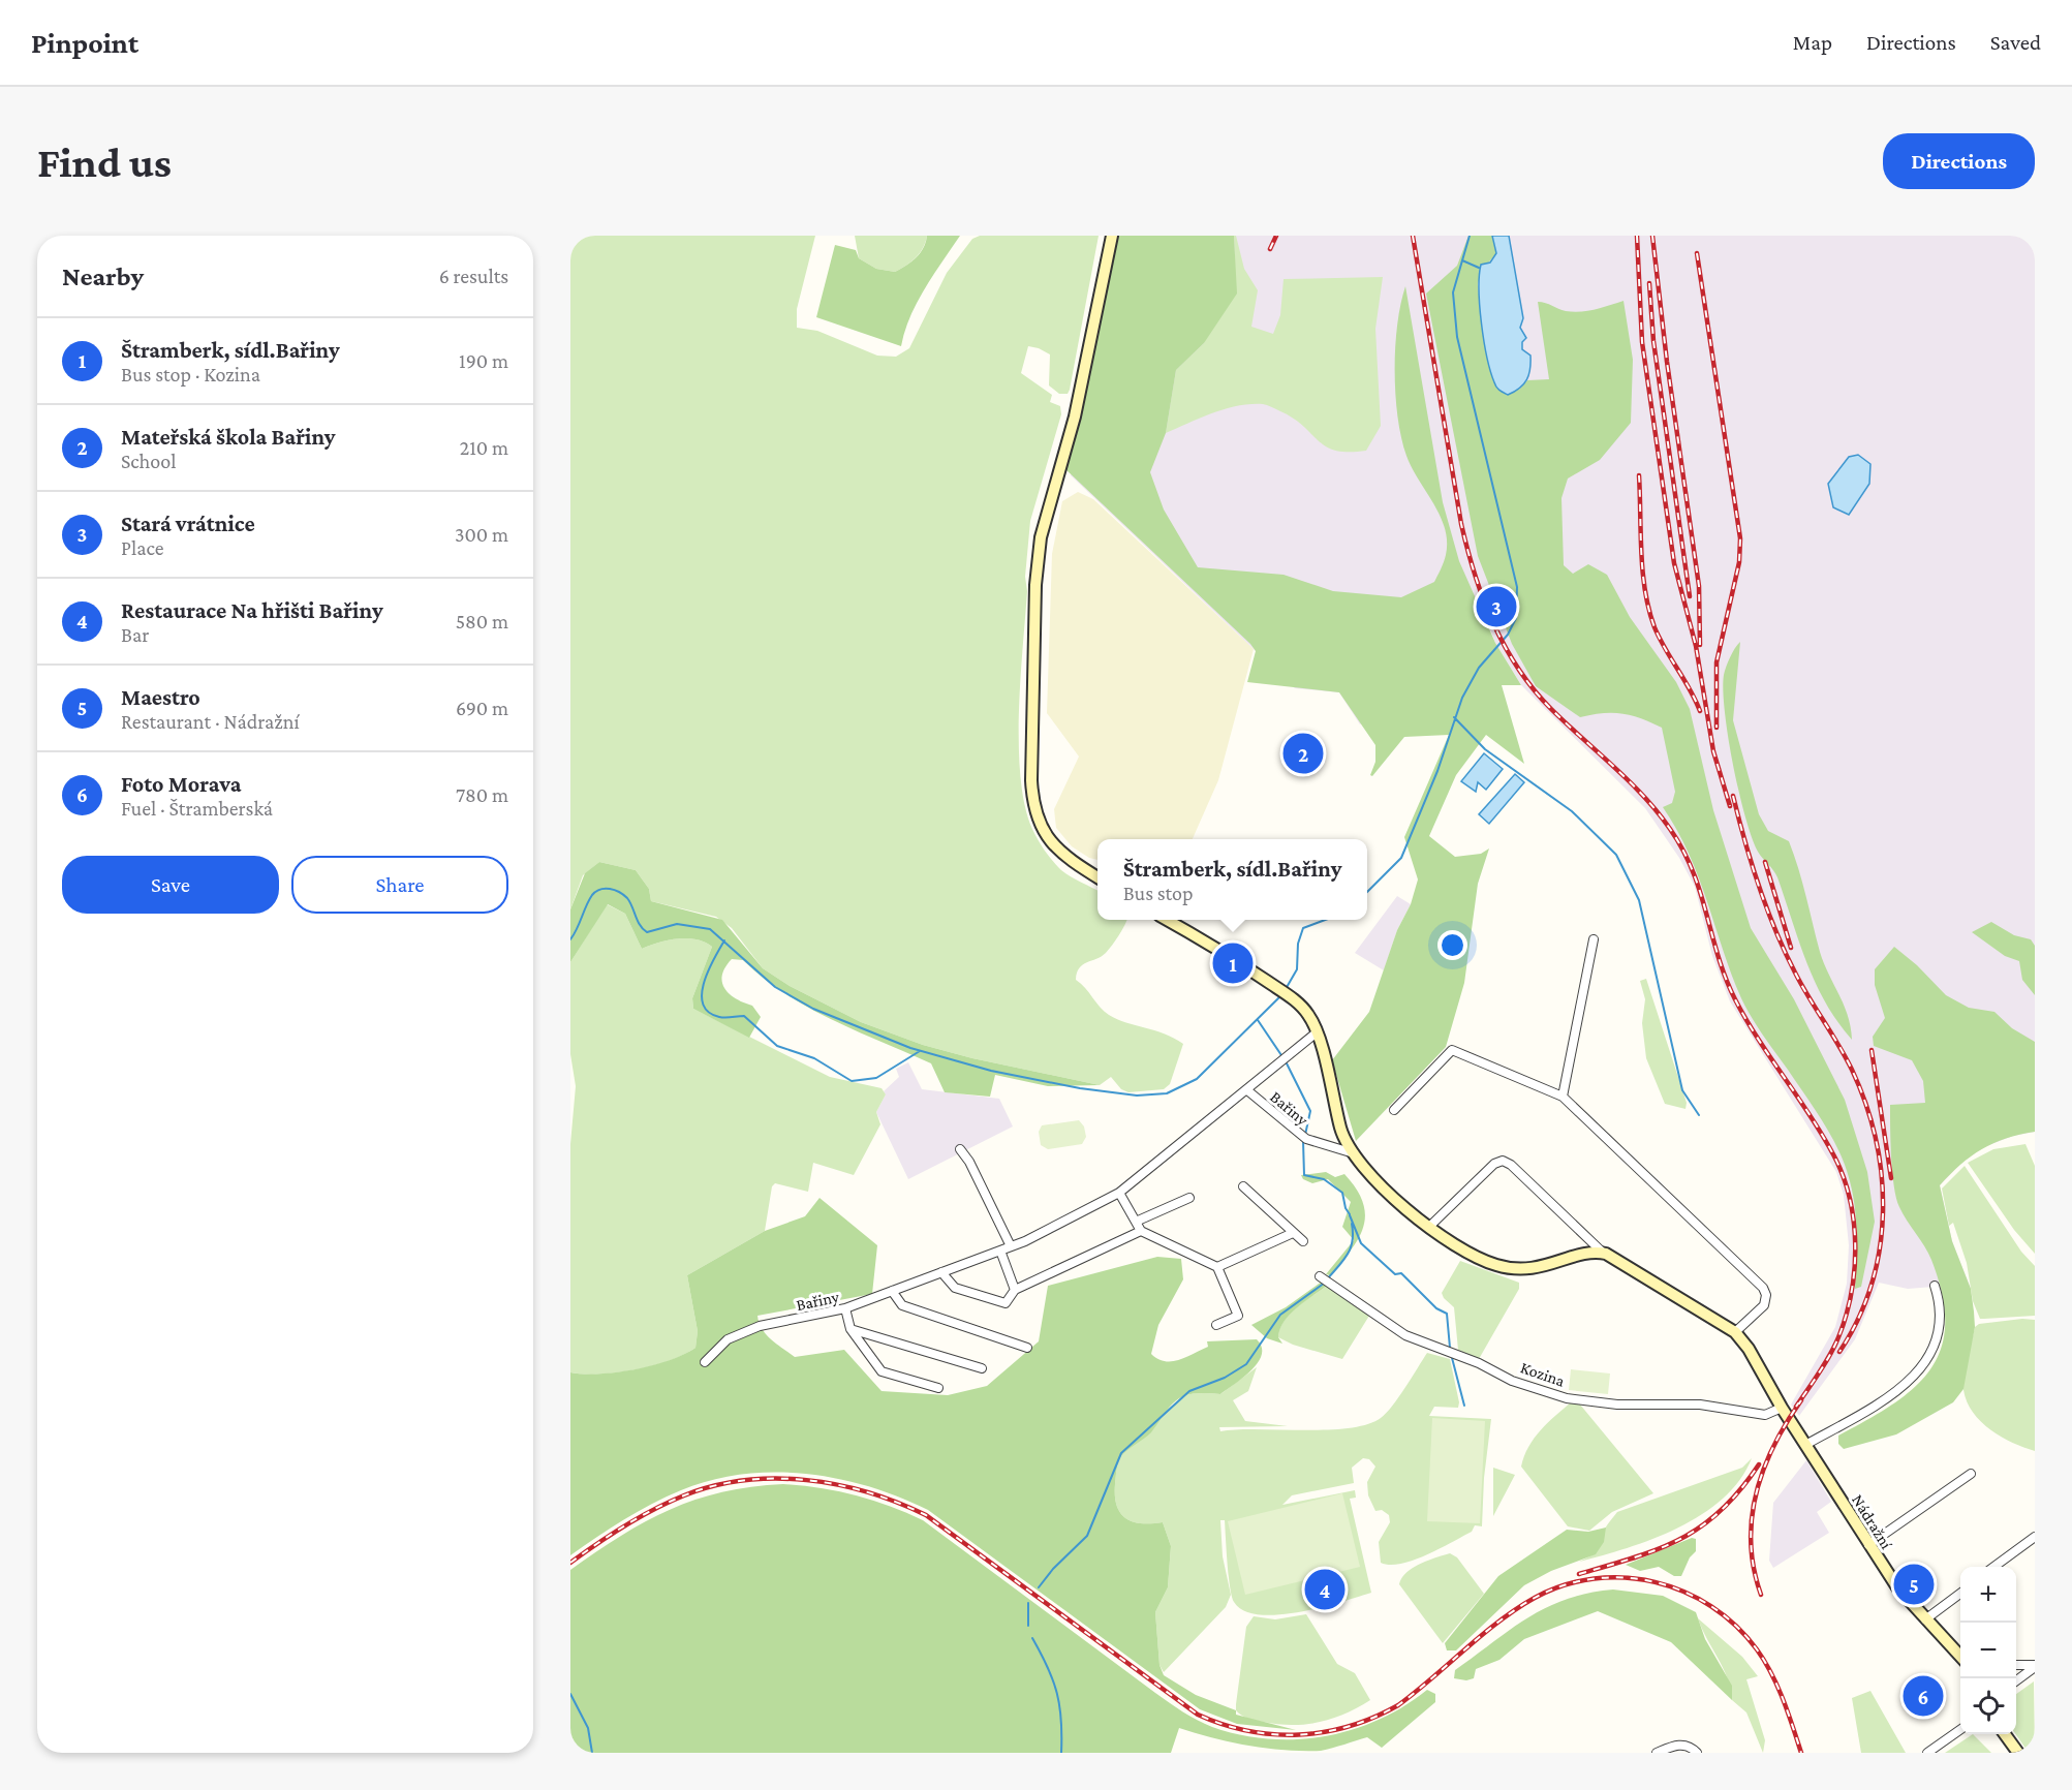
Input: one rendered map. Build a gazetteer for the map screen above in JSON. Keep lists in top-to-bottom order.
{
  "streets": {
    "main road": ["Nádražní"],
    "street": ["Bařiny", "Kozina"]
  },
  "crossings": [
    ["Kozina", "Nádražní"]
  ],
  "page": {
    "header": "Pinpoint",
    "nav": ["Map", "Directions", "Saved"],
    "buttons": [
      "Directions",
      ["Save", "Share"]
    ],
    "title": "Find us",
    "heading": ["Nearby", "6 results"],
    "list": [
      {
        "mark": "1",
        "name": "Štramberk, sídl.Bařiny",
        "note": "Bus stop · Kozina",
        "value": "190 m"
      },
      {
        "mark": "2",
        "name": "Mateřská škola Bařiny",
        "note": "School",
        "value": "210 m"
      },
      {
        "mark": "3",
        "name": "Stará vrátnice",
        "note": "Place",
        "value": "300 m"
      },
      {
        "mark": "4",
        "name": "Restaurace Na hřišti Bařiny",
        "note": "Bar",
        "value": "580 m"
      },
      {
        "mark": "5",
        "name": "Maestro",
        "note": "Restaurant · Nádražní",
        "value": "690 m"
      },
      {
        "mark": "6",
        "name": "Foto Morava",
        "note": "Fuel · Štramberská",
        "value": "780 m"
      }
    ],
    "pins": [
      "3",
      "2",
      "1",
      "5",
      "4",
      "6"
    ],
    "popup": ["Štramberk, sídl.Bařiny", "Bus stop"],
    "map_buttons": ["+", "−"]
  }
}
